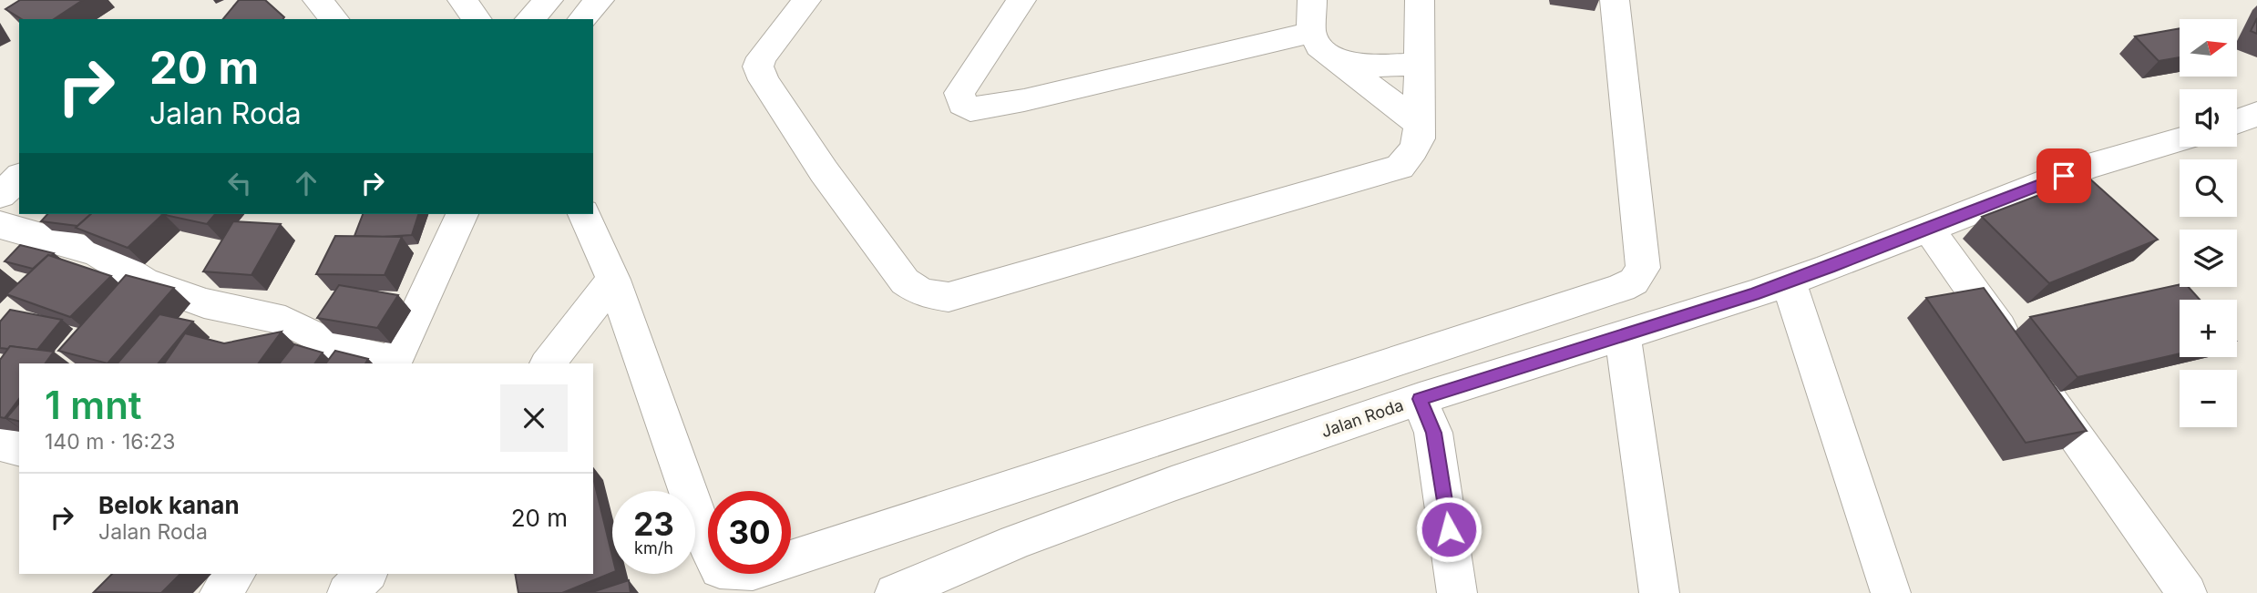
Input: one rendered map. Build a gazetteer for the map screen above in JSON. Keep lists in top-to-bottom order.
{
  "streets": {
    "street": ["Jalan Roda"]
  },
  "north": "right",
  "page": {
    "map_buttons": ["+", "−"],
    "turn": ["20 m", "Jalan Roda"],
    "heading": ["1 mnt", "140 m · 16:23"],
    "list": [
      {
        "name": "Belok kanan",
        "note": "Jalan Roda",
        "value": "20 m"
      }
    ],
    "speed": "23 km/h",
    "limit": "30"
  }
}
